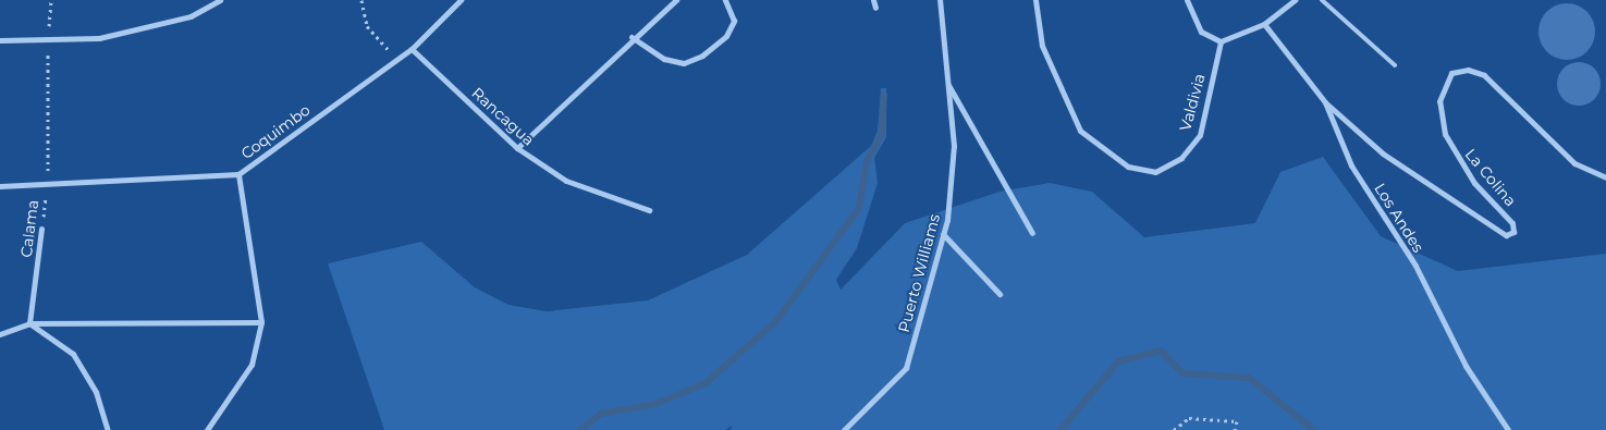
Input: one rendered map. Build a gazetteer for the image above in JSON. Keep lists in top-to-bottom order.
{
  "streets": {
    "street": [
      "Valdivia",
      "Rancagua",
      "Coquimbo",
      "La Colina",
      "Los Andes",
      "Calama",
      "Puerto Williams"
    ]
  },
  "crossings": [
    ["Rancagua", "Coquimbo"],
    ["Coquimbo", "Calama"],
    ["La Colina", "Los Andes"]
  ]
}
